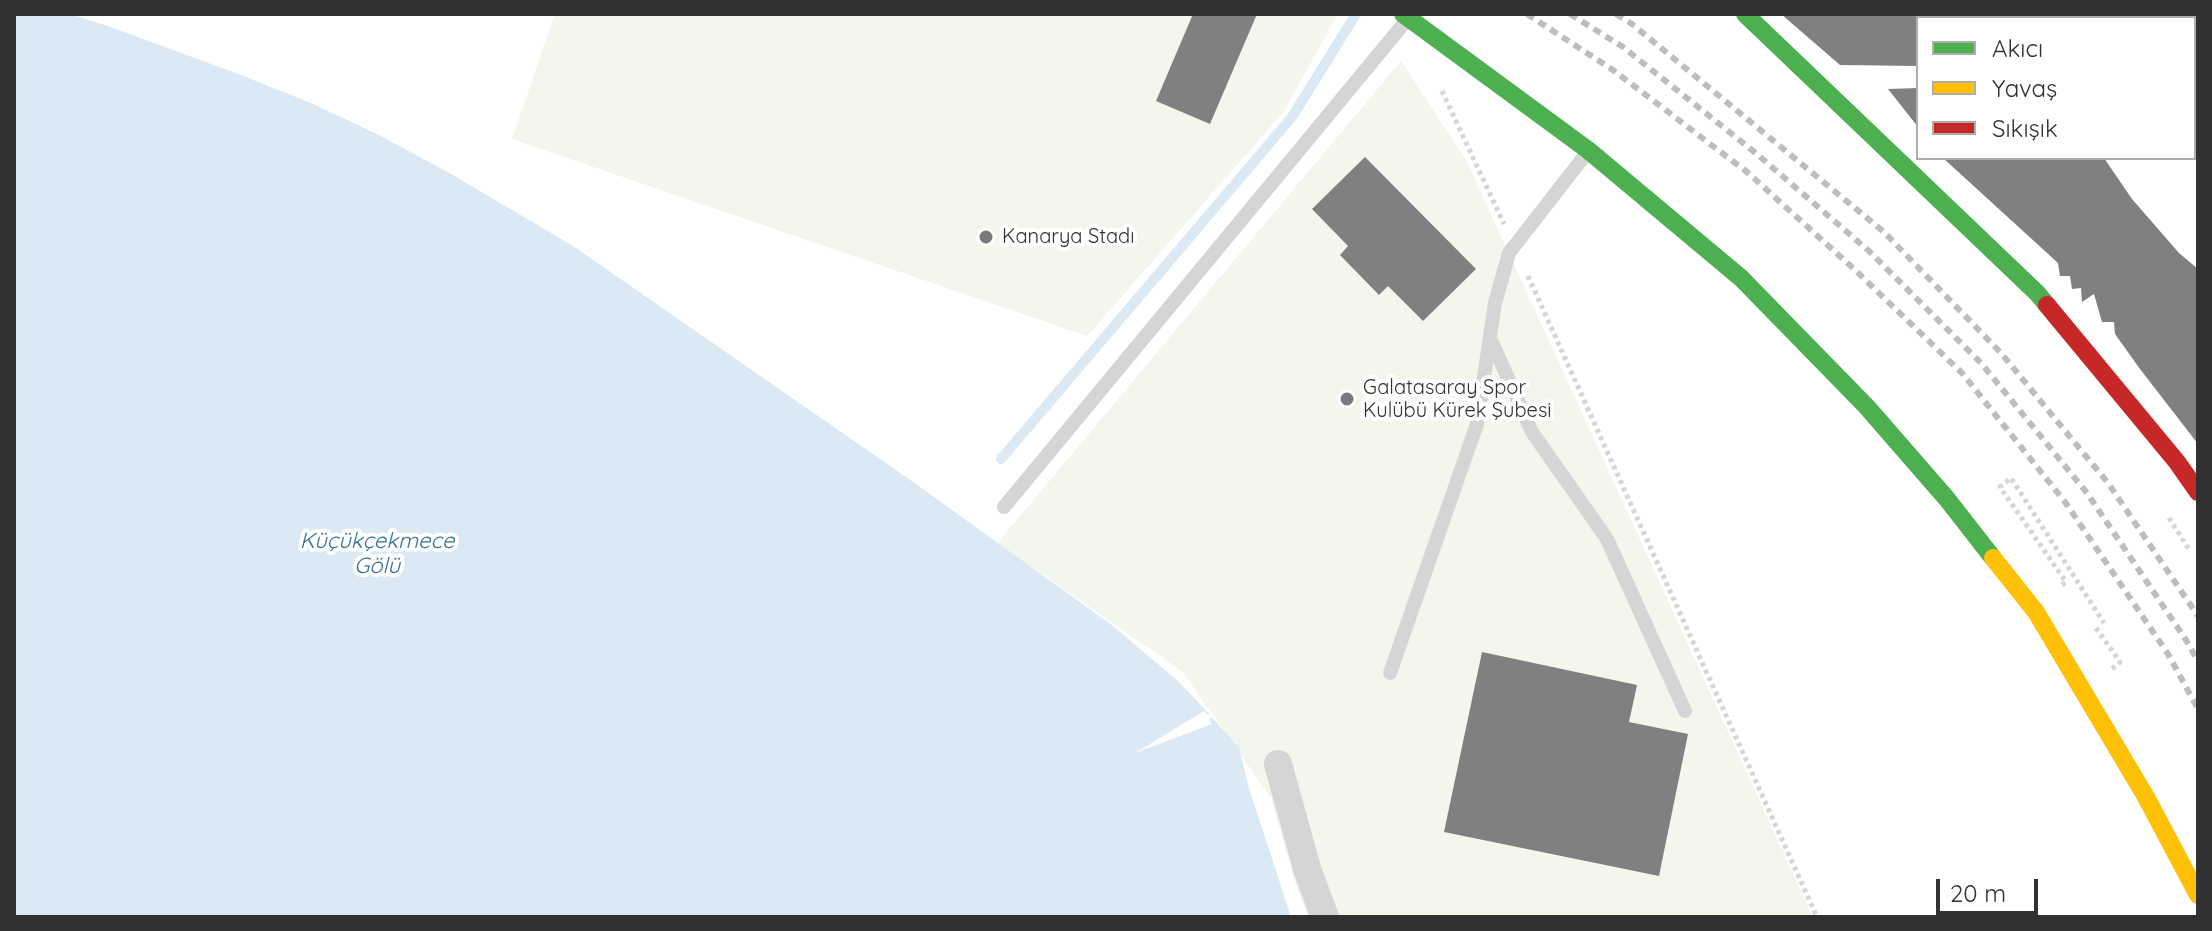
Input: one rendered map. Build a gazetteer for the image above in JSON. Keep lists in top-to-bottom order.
{
  "water": ["Küçükçekmece Gölü"],
  "places": ["Kanarya Stadı", "Galatasaray Spor Kulübü Kürek Şubesi"],
  "legend": ["Akıcı", "Yavaş", "Sıkışık"],
  "scale_bar": "20 m"
}
